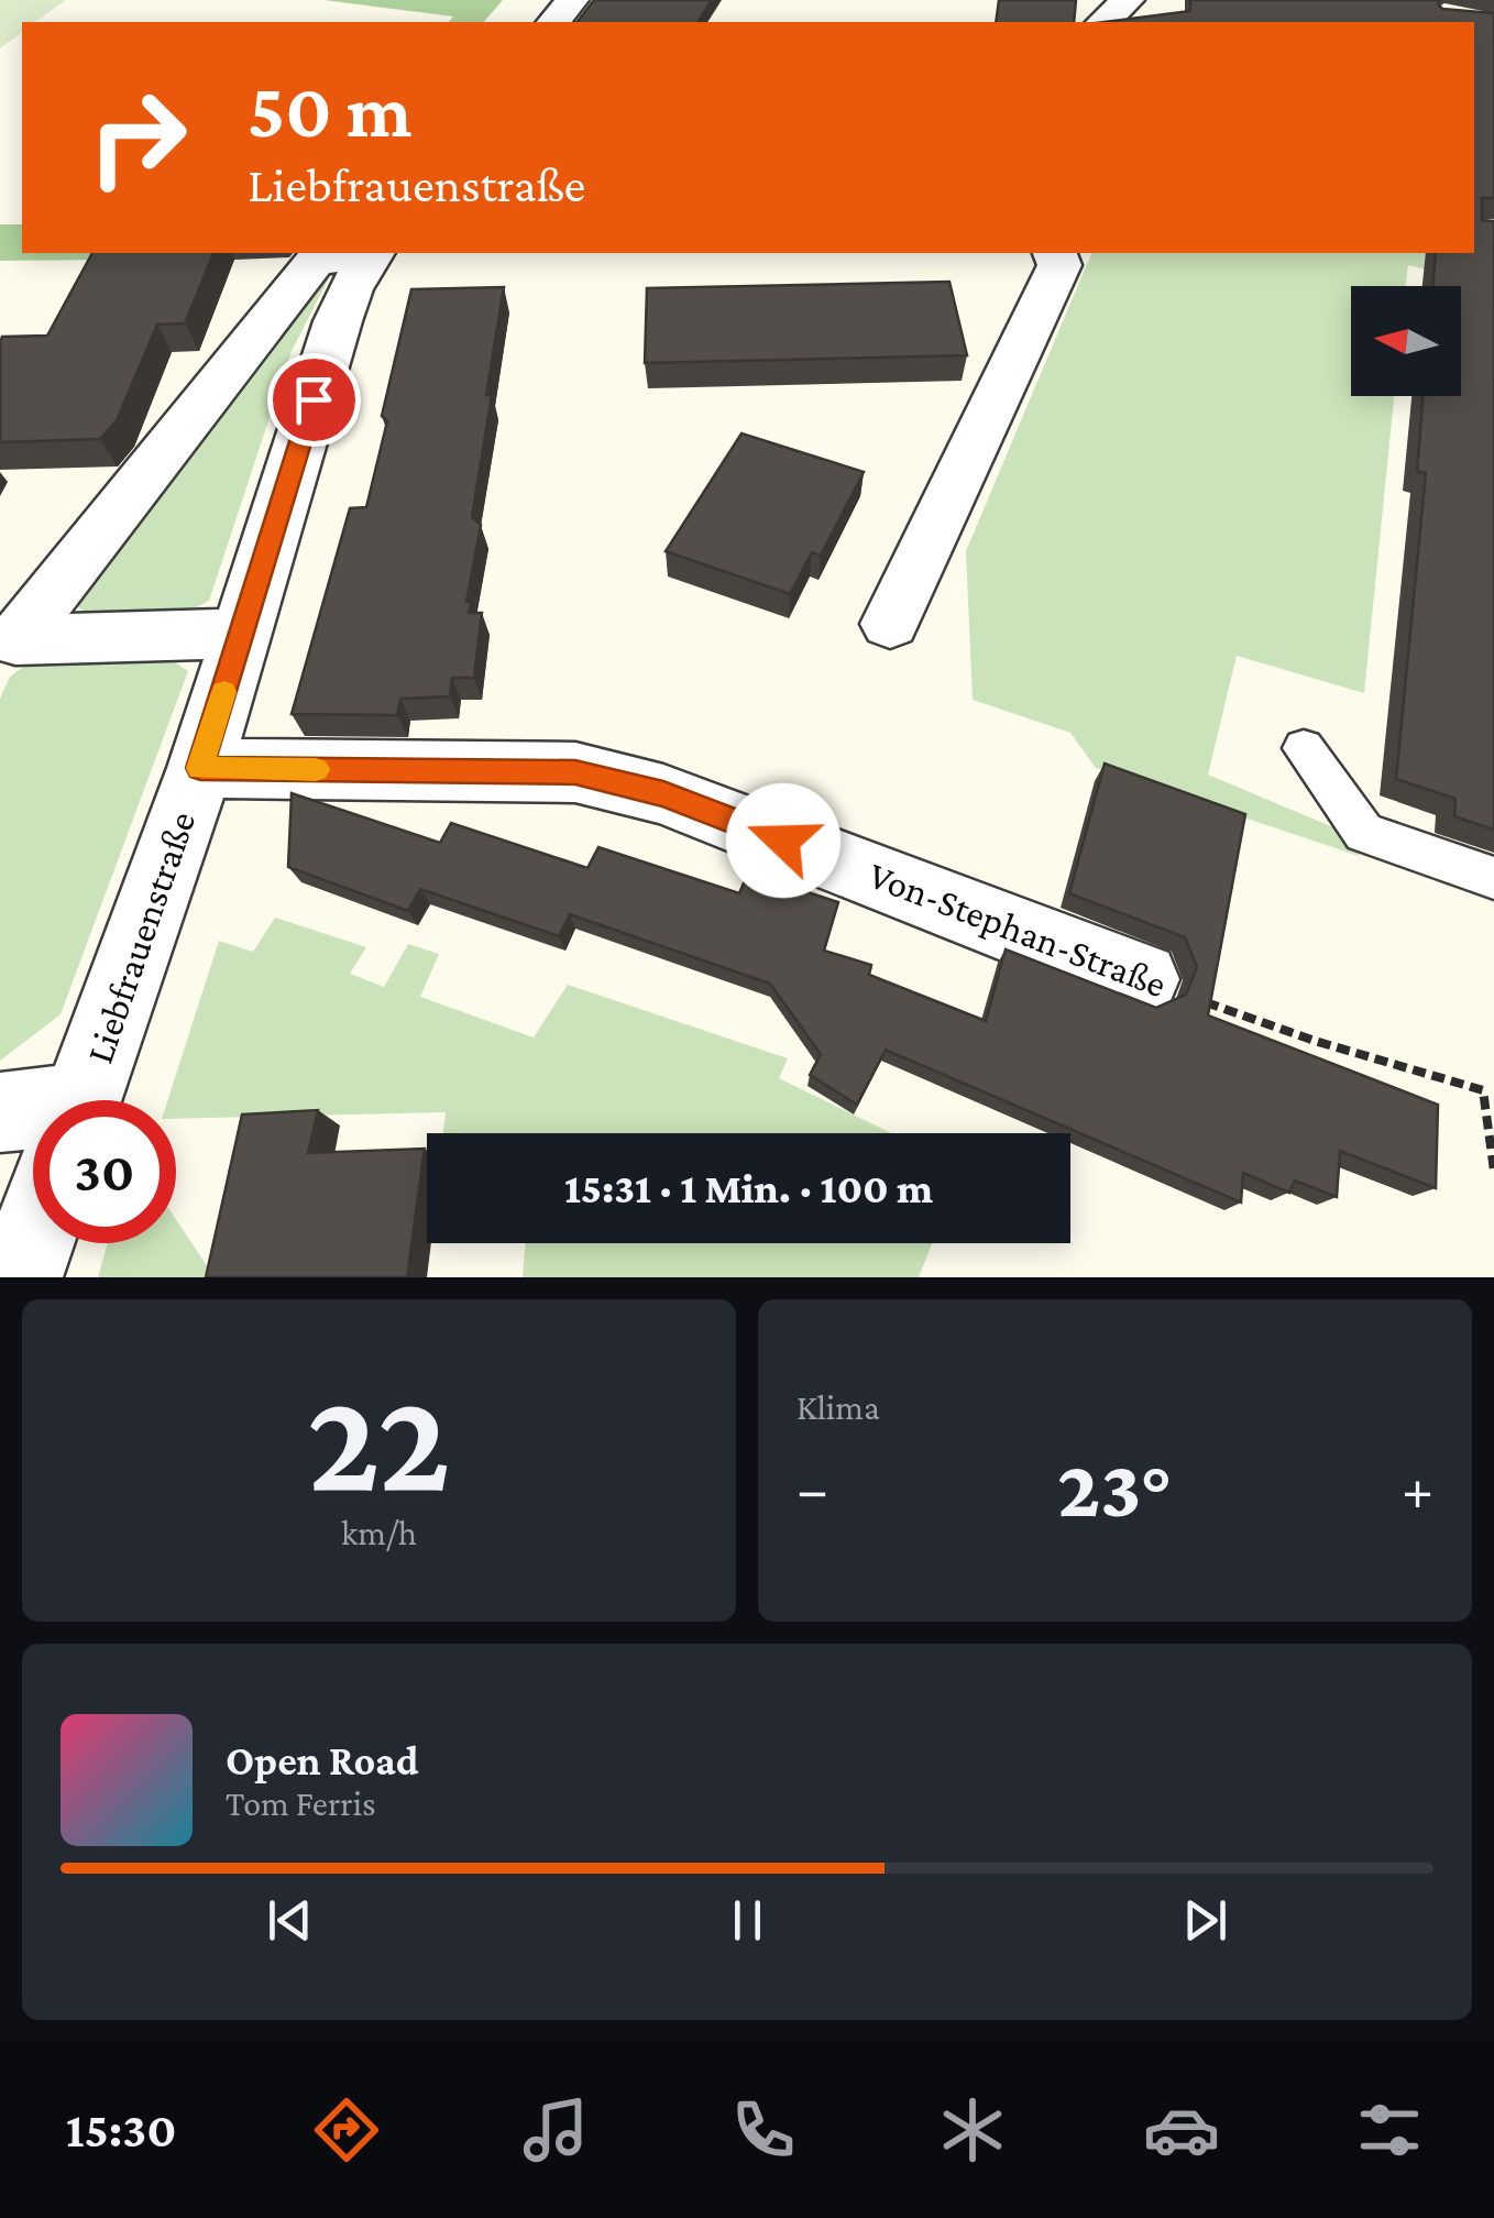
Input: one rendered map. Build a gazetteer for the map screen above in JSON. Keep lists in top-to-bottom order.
{
  "streets": {
    "street": ["Von-Stephan-Straße", "Liebfrauenstraße"]
  },
  "crossings": [
    ["Von-Stephan-Straße", "Liebfrauenstraße"]
  ],
  "north": "left",
  "page": {
    "turn": ["50 m", "Liebfrauenstraße"],
    "limit": "30",
    "trip": "15:31 · 1 Min. · 100 m",
    "tile": [
      ["22", "km/h"],
      "Klima"
    ],
    "heat": ["−", "23°", "+"],
    "song": ["Open Road", "Tom Ferris"],
    "tabs": "15:30"
  }
}
